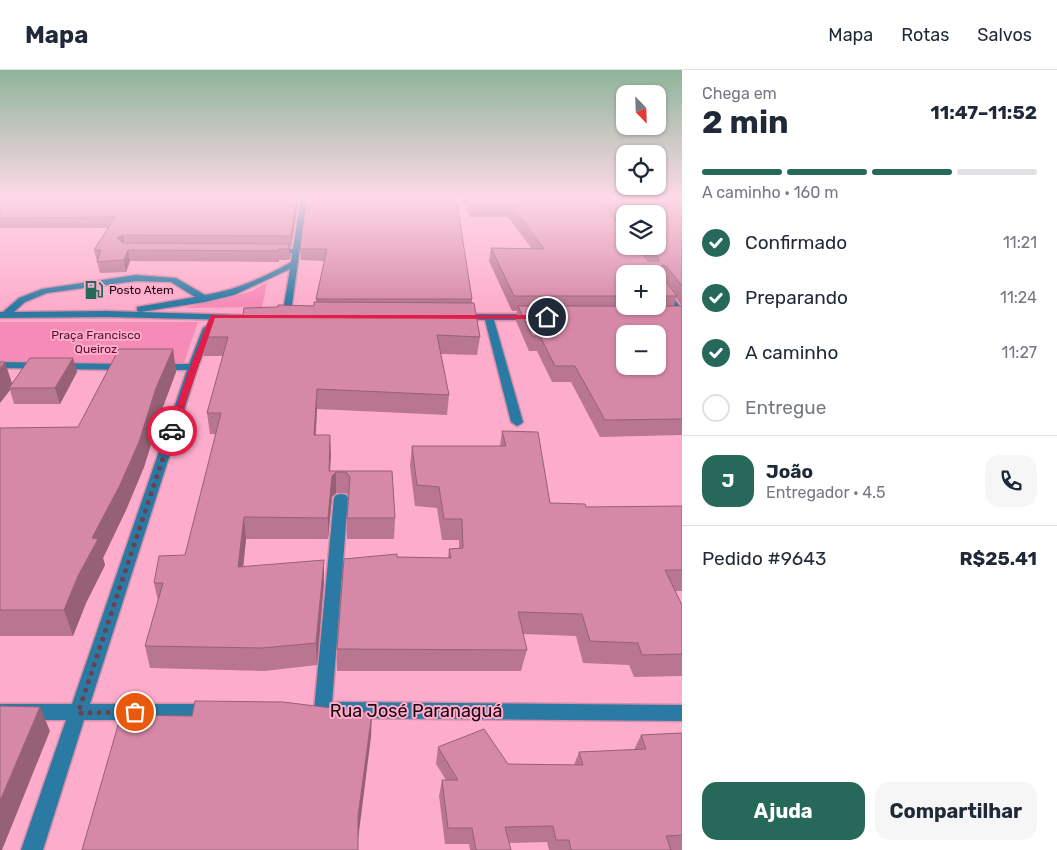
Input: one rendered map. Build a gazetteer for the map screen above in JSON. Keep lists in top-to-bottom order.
{
  "streets": {
    "street": ["Rua José Paranaguá"]
  },
  "parks": ["Praça Francisco Queiroz"],
  "places": {
    "fuel station": ["Posto Atem"]
  },
  "north": "bottom right",
  "page": {
    "header": "Mapa",
    "nav": ["Mapa", "Rotas", "Salvos"],
    "heading": ["2 min", "Chega em", "11:47–11:52"],
    "panel": [
      "João",
      "Entregador · 4.5",
      "Pedido #9643",
      "R$25.41"
    ],
    "map_buttons": ["+", "−"],
    "bar": "A caminho · 160 m",
    "list": [
      ["Confirmado", "11:21"],
      ["Preparando", "11:24"],
      ["A caminho", "11:27"],
      "Entregue"
    ],
    "round": "J",
    "buttons": ["Ajuda", "Compartilhar"]
  }
}
